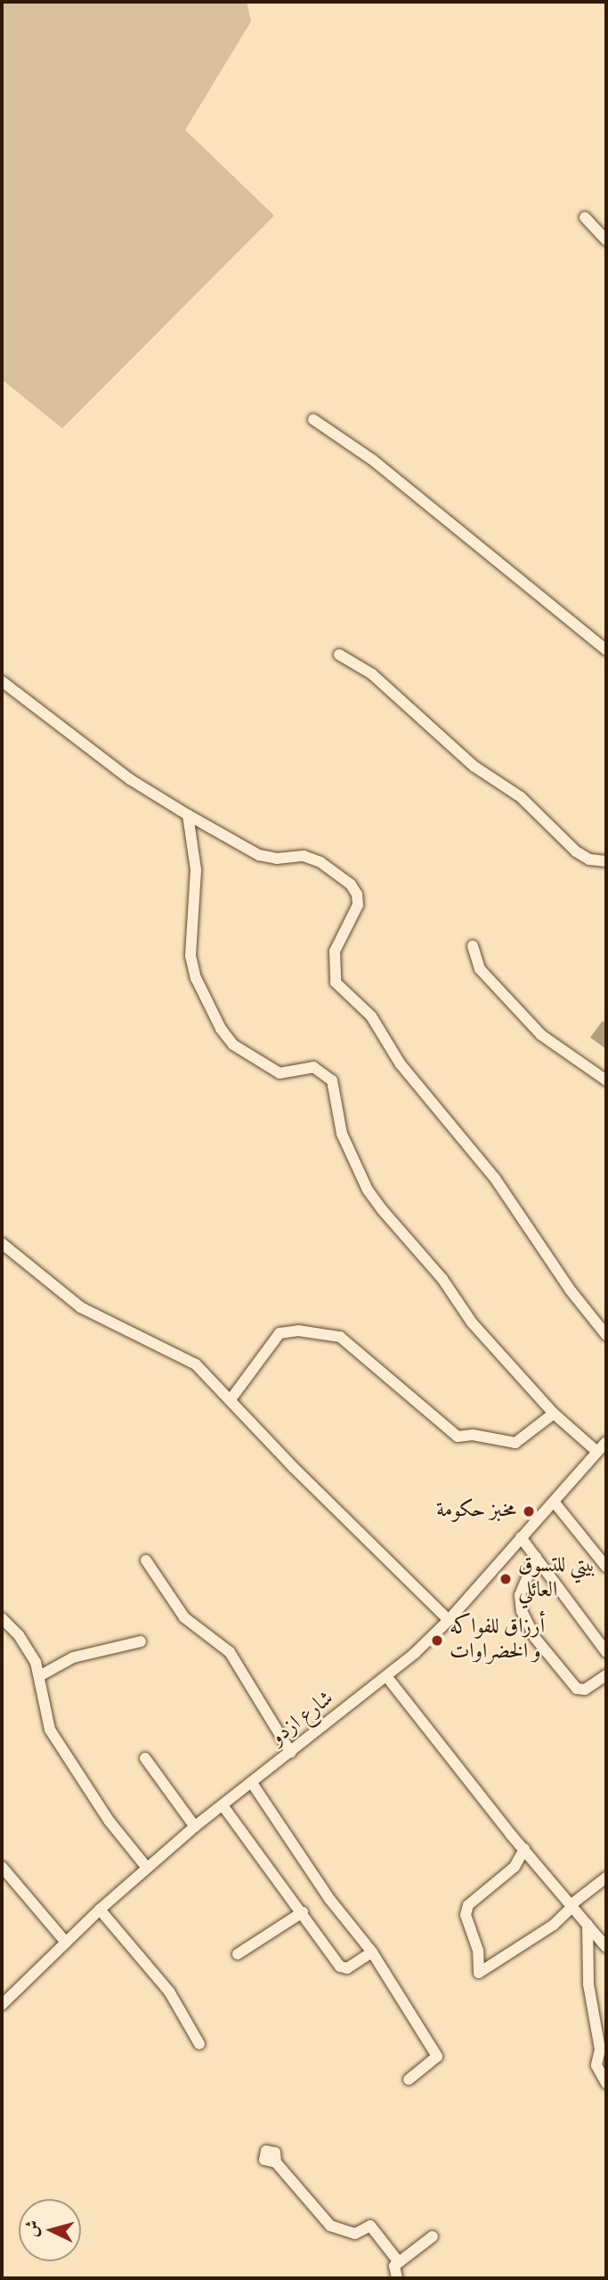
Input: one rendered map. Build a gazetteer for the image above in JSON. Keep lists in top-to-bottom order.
{
  "streets": {
    "street": ["شارع ازدو"]
  },
  "places": ["مخبز حكومة", "بيتي للتسوق العائلي", "أرزاق للفواكه و الخضراوات"],
  "north": "left"
}
